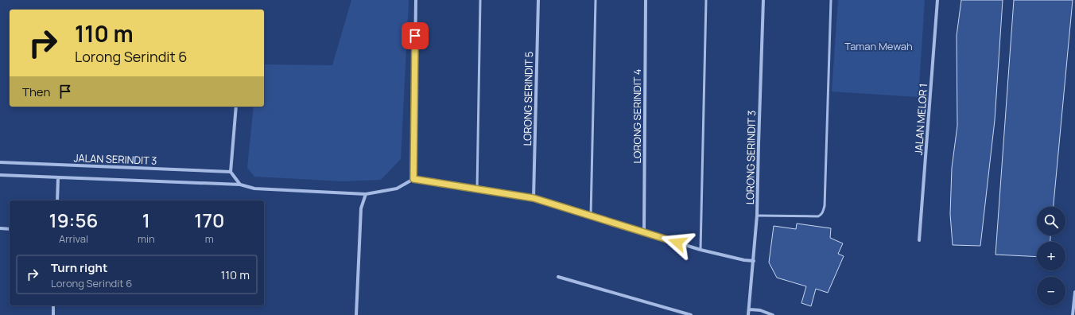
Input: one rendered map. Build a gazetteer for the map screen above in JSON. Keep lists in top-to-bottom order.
{
  "streets": {
    "street": [
      "LORONG SERINDIT 5",
      "LORONG SERINDIT 4",
      "JALAN MELOR 1",
      "LORONG SERINDIT 3",
      "JALAN SERINDIT 3"
    ]
  },
  "parks": ["Taman Mewah"],
  "page": {
    "turn": ["110 m", "Lorong Serindit 6"],
    "then": "Then",
    "eta": [
      "19:56",
      "Arrival",
      "1",
      "min",
      "170",
      "m"
    ],
    "map_buttons": ["+", "−"],
    "list": [
      {
        "name": "Turn right",
        "note": "Lorong Serindit 6",
        "value": "110 m"
      }
    ]
  }
}
